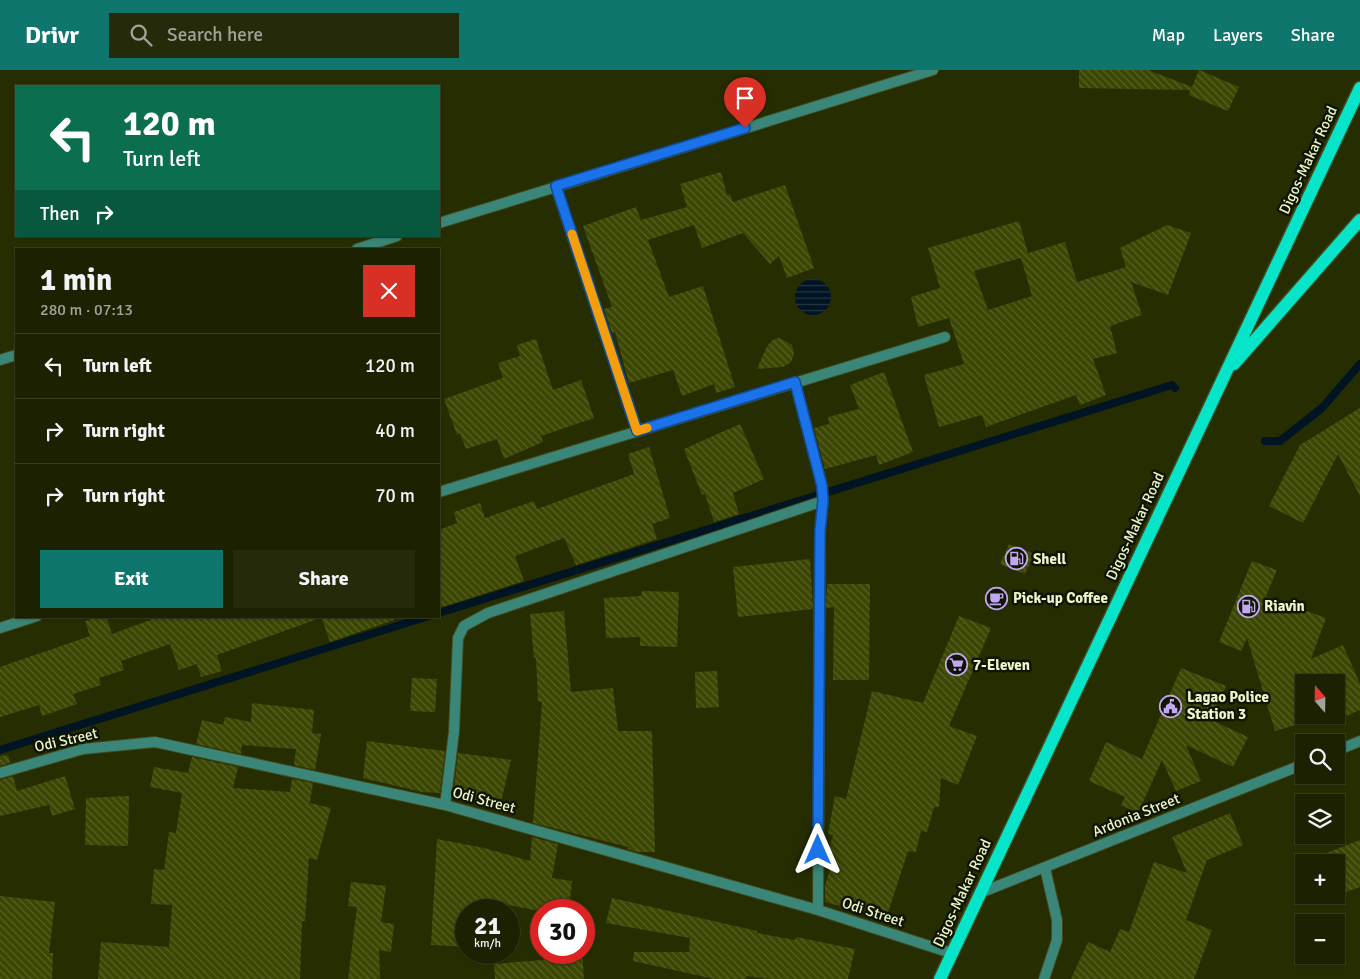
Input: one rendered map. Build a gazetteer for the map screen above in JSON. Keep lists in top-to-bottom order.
{
  "streets": {
    "main road": ["Digos-Makar Road"],
    "street": ["Odi Street", "Ardonia Street"]
  },
  "crossings": [
    ["Digos-Makar Road", "Odi Street"],
    ["Digos-Makar Road", "Ardonia Street"]
  ],
  "places": {
    "fuel station": ["Shell", "Riavin"],
    "cafe": ["Pick-up Coffee"],
    "supermarket": ["7-Eleven"],
    "public building": ["Lagao Police Station 3"]
  },
  "north": "top",
  "page": {
    "header": "Drivr",
    "search": "Search here",
    "nav": ["Map", "Layers", "Share"],
    "turn": ["120 m", "Turn left"],
    "then": "Then",
    "heading": ["1 min", "280 m · 07:13"],
    "list": [
      {
        "name": "Turn left",
        "value": "120 m"
      },
      {
        "name": "Turn right",
        "value": "40 m"
      },
      {
        "name": "Turn right",
        "value": "70 m"
      }
    ],
    "buttons": ["Exit", "Share"],
    "map_buttons": ["+", "−"],
    "speed": "21 km/h",
    "limit": "30"
  }
}
